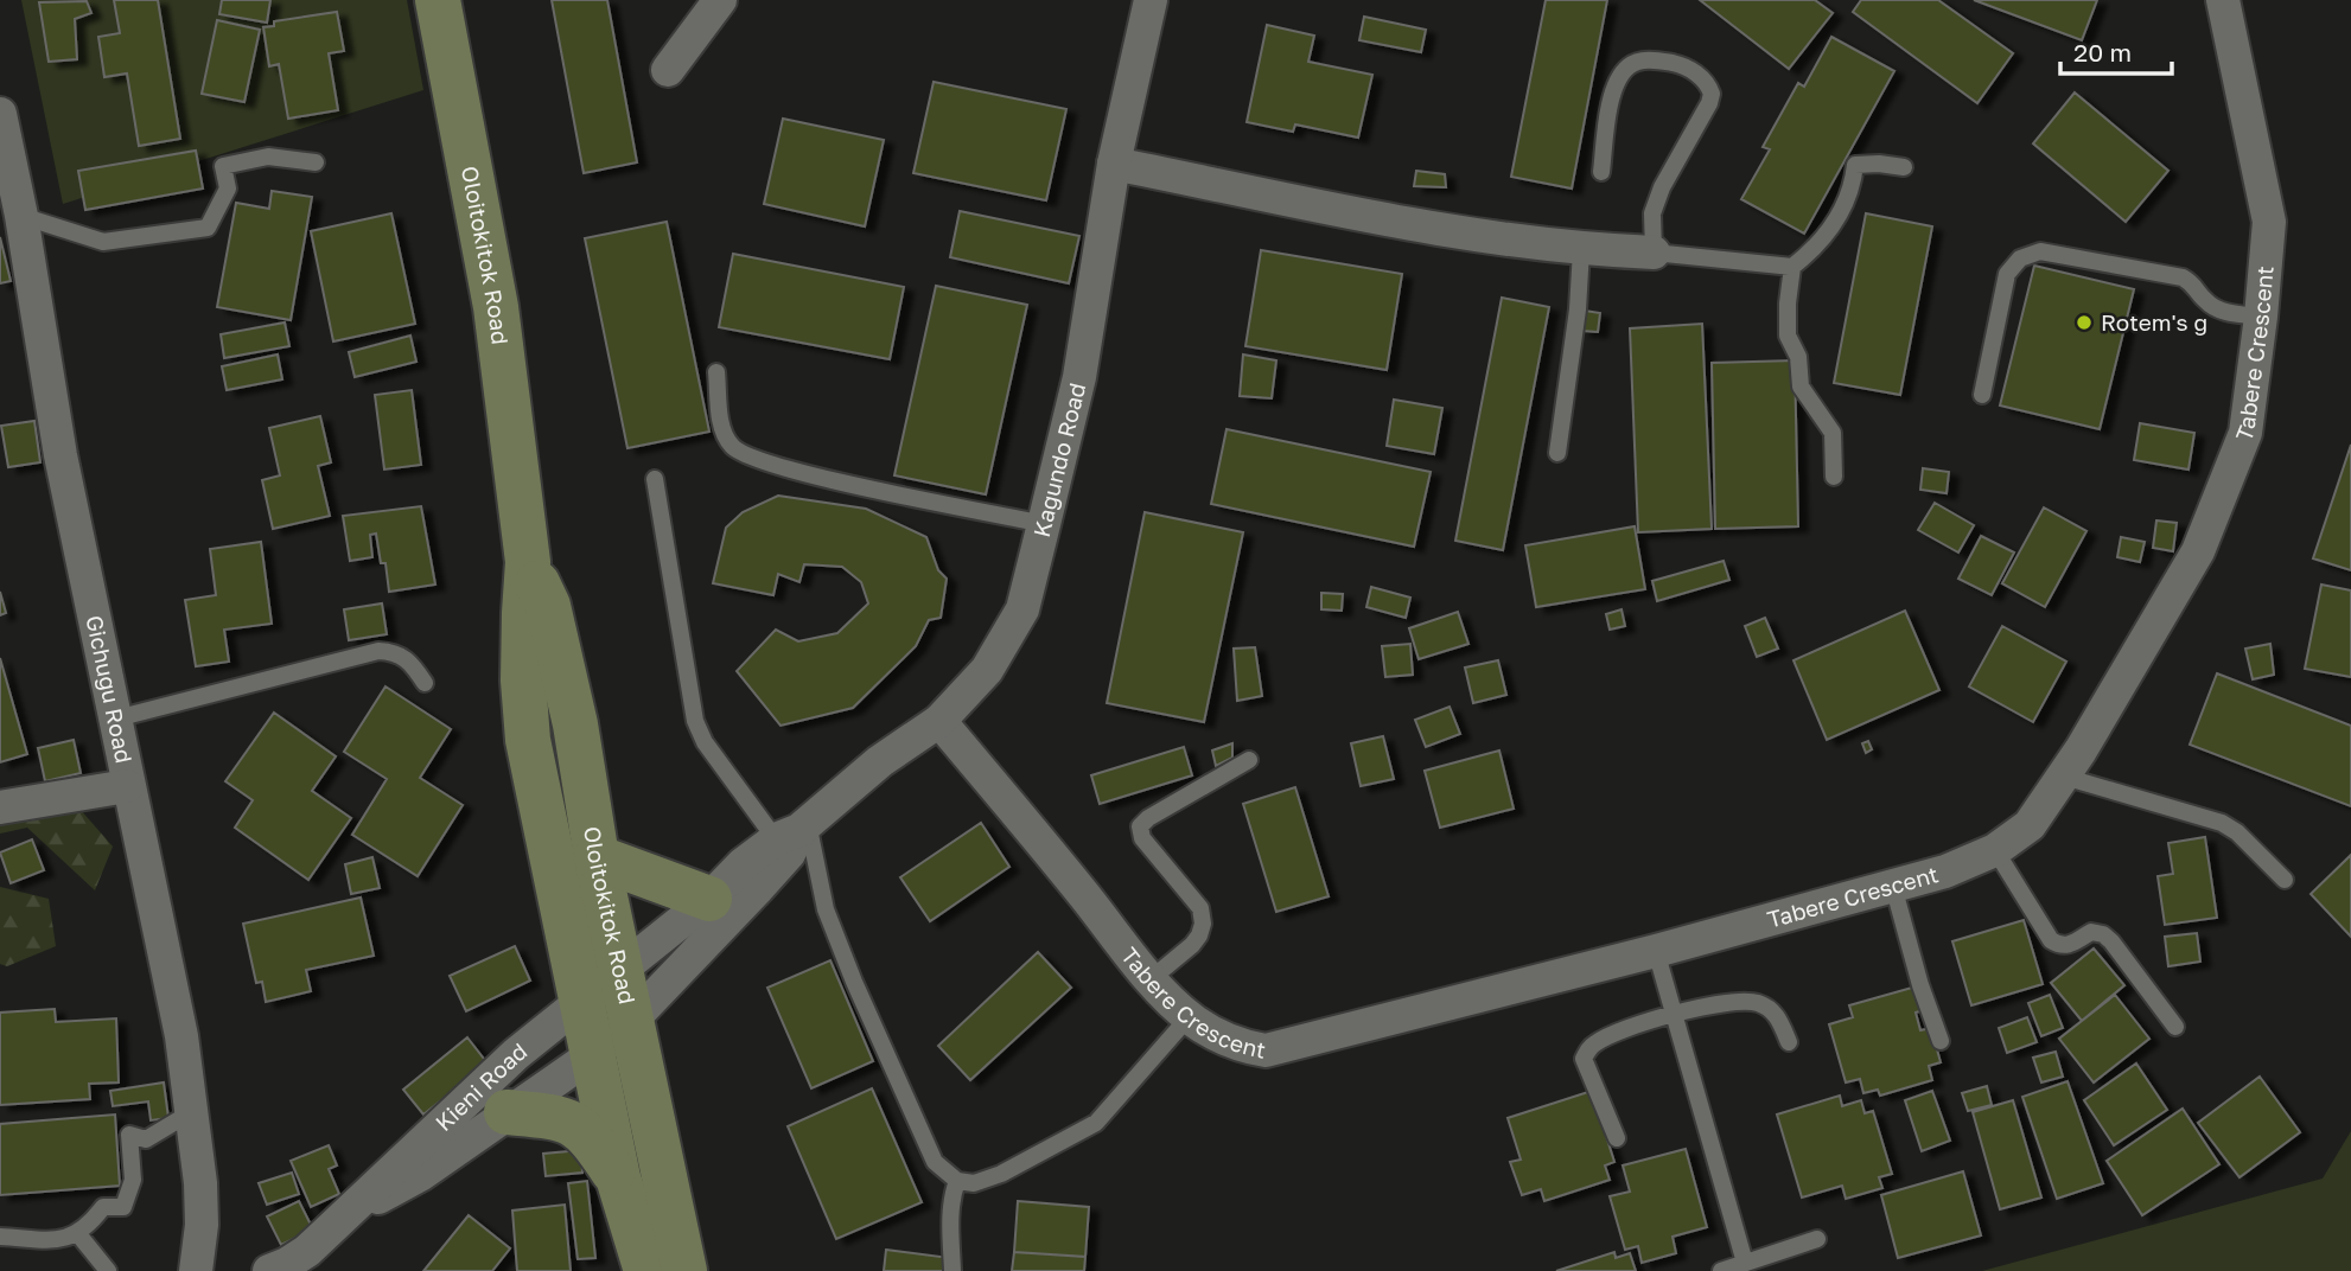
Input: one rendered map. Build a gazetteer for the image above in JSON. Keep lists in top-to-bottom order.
{
  "streets": {
    "main road": ["Oloitokitok Road"],
    "street": [
      "Tabere Crescent",
      "Kagundo Road",
      "Gichugu Road",
      "Kieni Road"
    ]
  },
  "crossings": [
    ["Oloitokitok Road", "Kagundo Road"],
    ["Oloitokitok Road", "Kieni Road"],
    ["Tabere Crescent", "Kagundo Road"],
    ["Kagundo Road", "Kieni Road"]
  ],
  "places": ["Rotem's g"],
  "scale_bar": "20 m"
}
